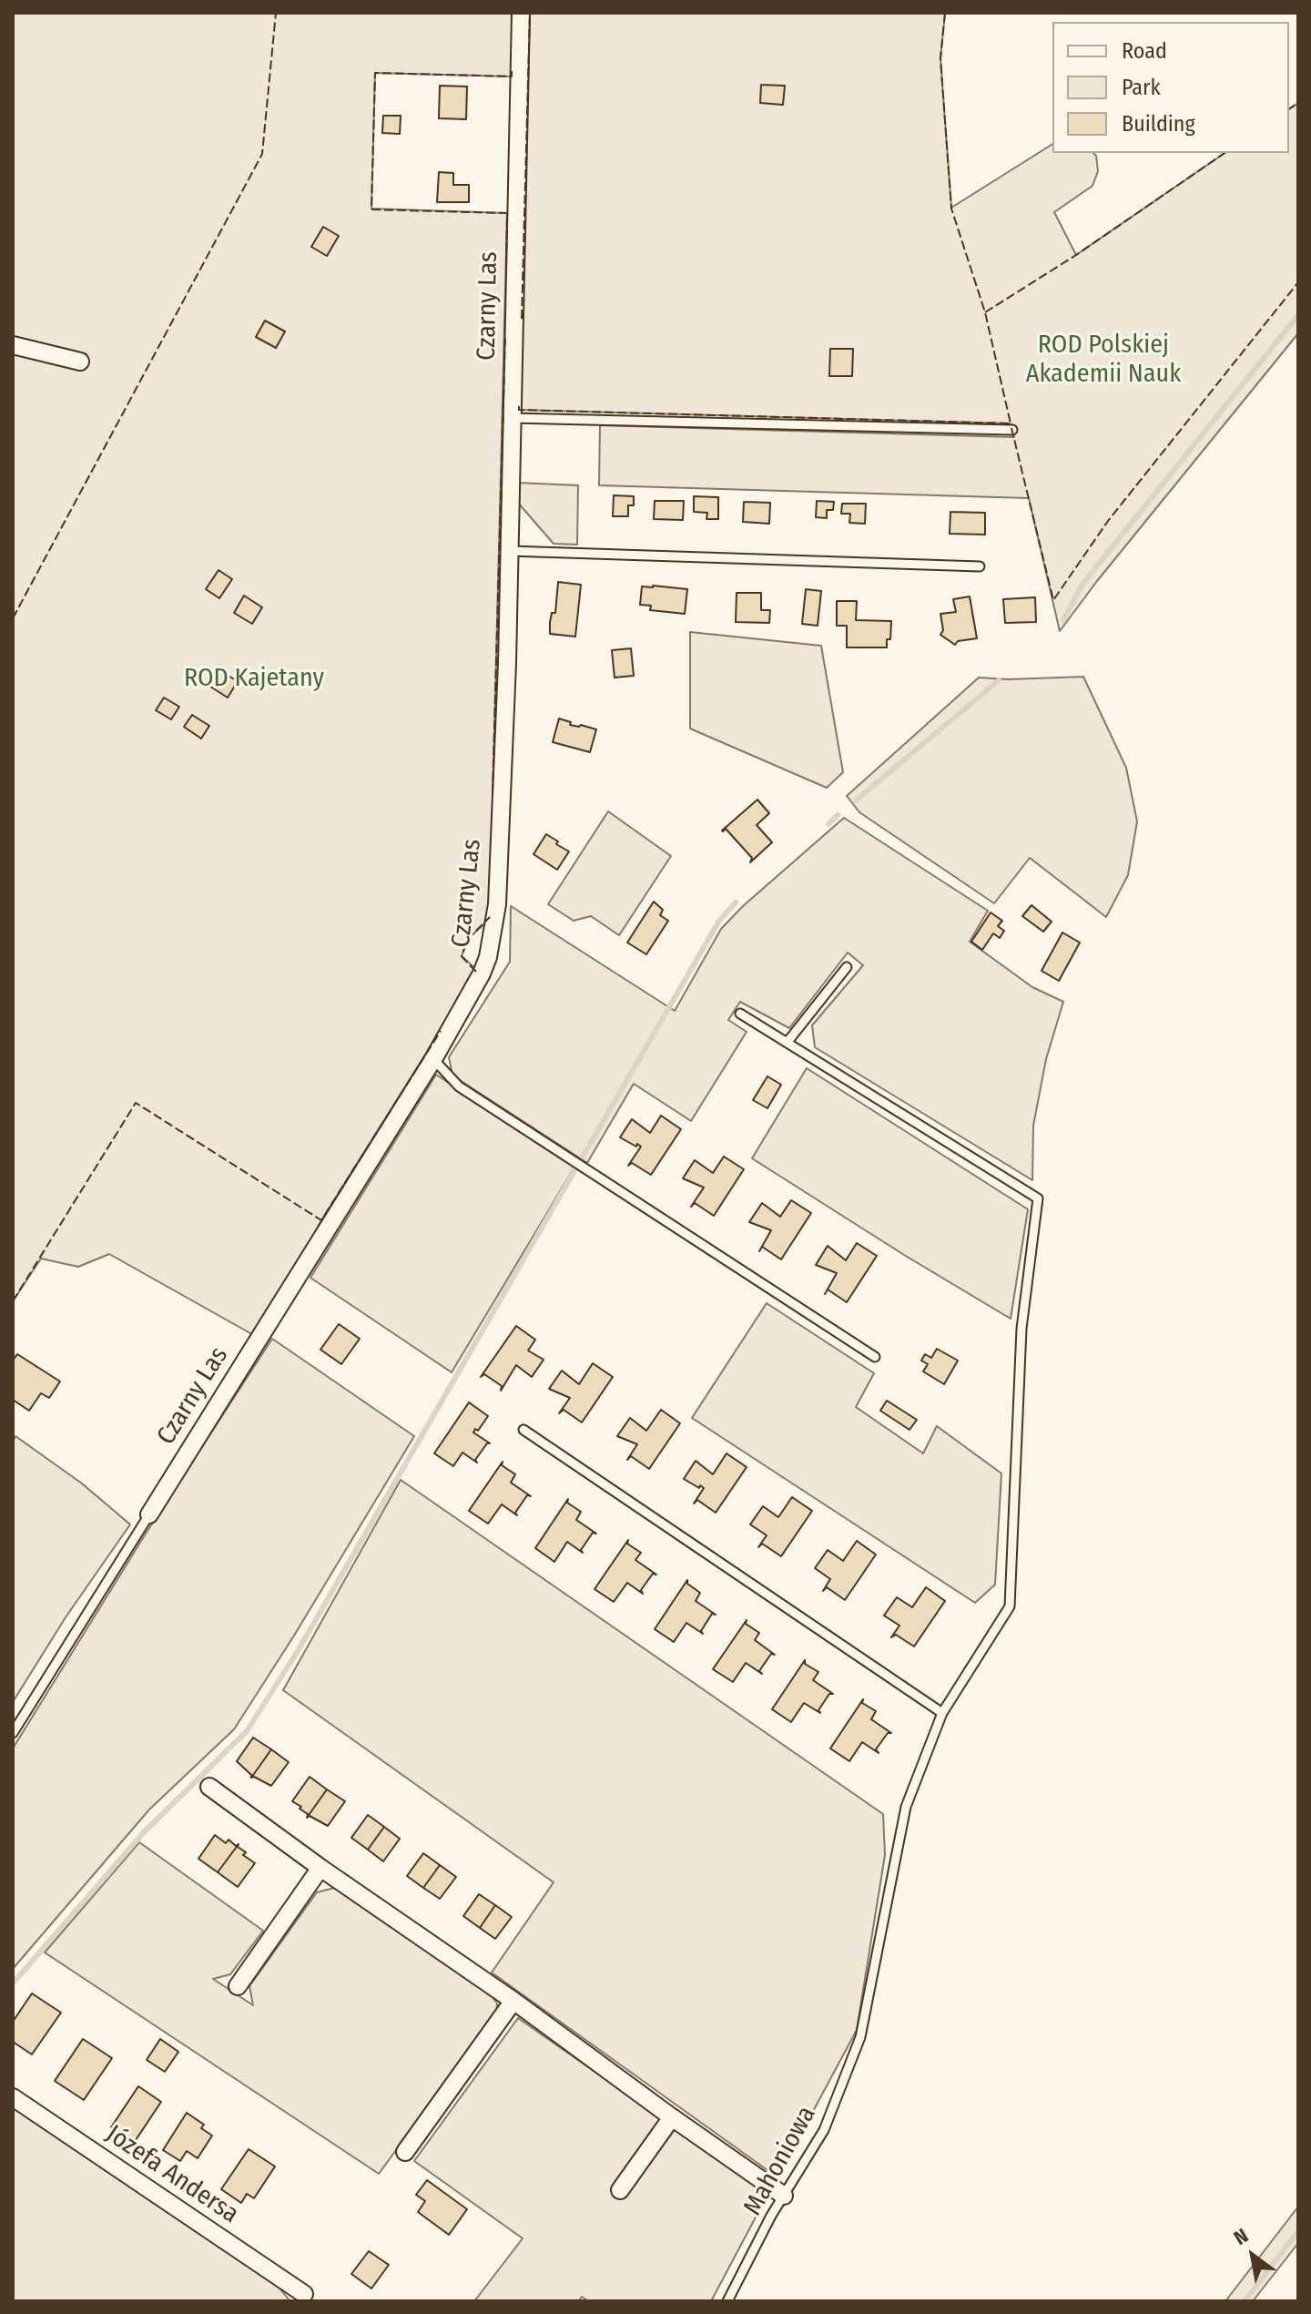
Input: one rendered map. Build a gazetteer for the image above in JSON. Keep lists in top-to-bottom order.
{
  "streets": {
    "street": ["Czarny Las", "Józefa Andersa"],
    "lane": ["Mahoniowa"]
  },
  "parks": ["ROD Polskiej Akademii Nauk", "ROD Kajetany"],
  "legend": ["Road", "Park", "Building"],
  "north": "top left"
}
